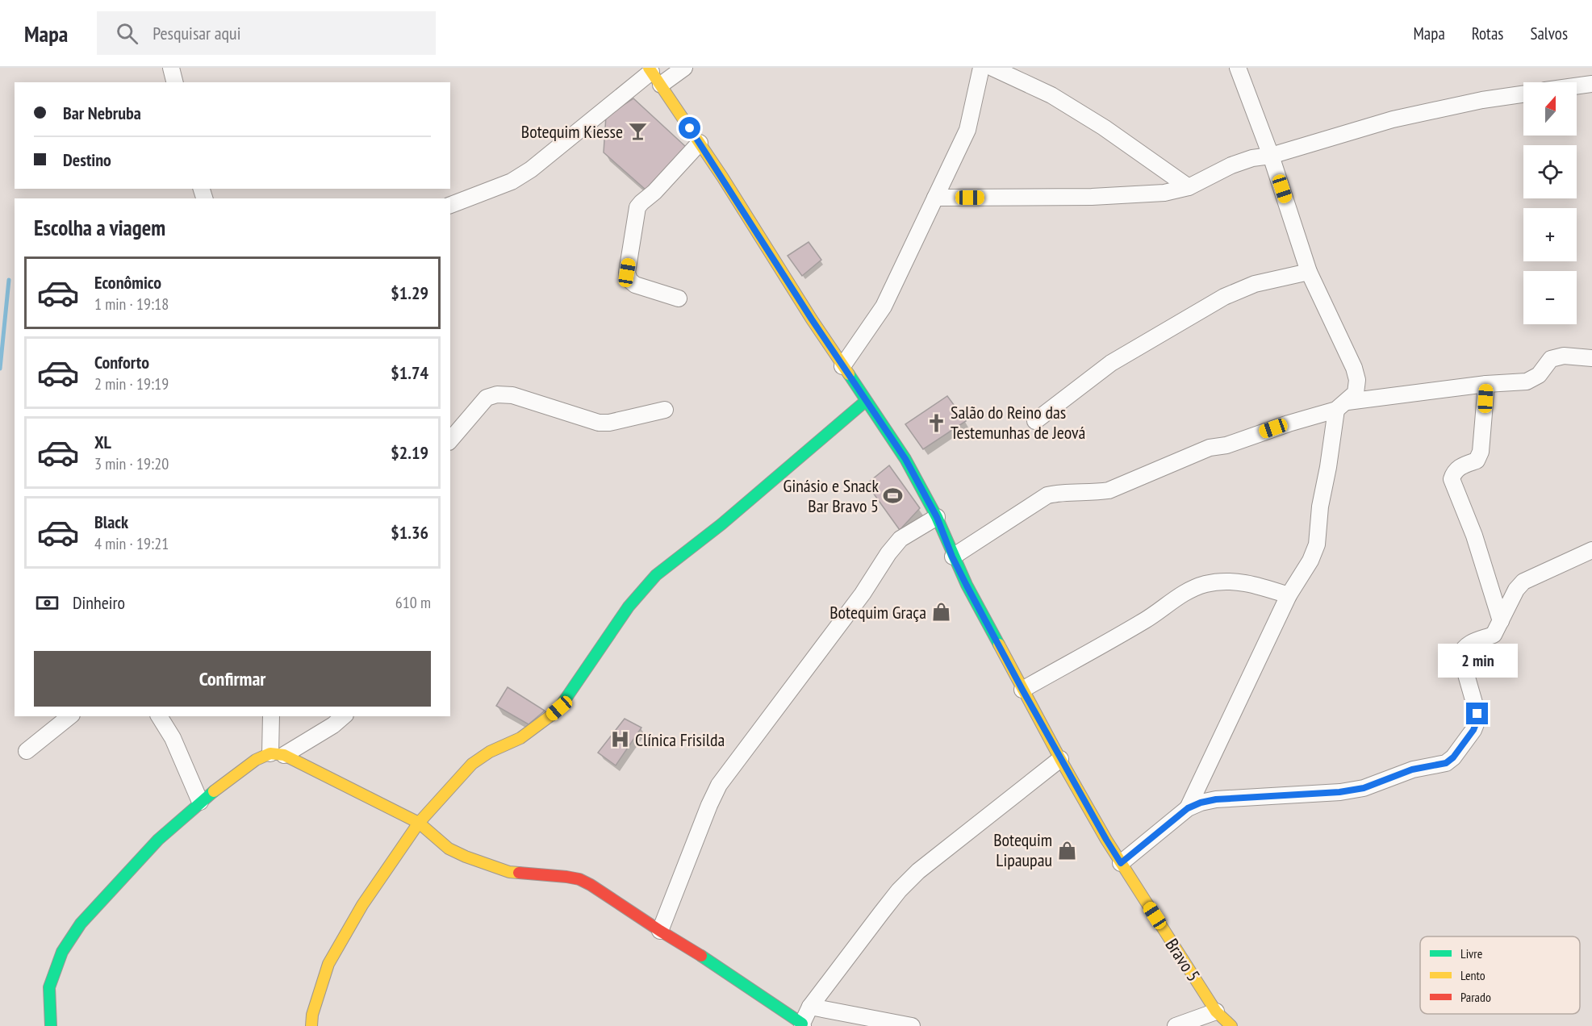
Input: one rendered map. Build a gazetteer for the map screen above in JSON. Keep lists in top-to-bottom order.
{
  "streets": {
    "street": ["Bravo 5"]
  },
  "places": {
    "bar": ["Botequim Kiesse"],
    "church": ["Salão do Reino das Testemunhas de Jeová"],
    "sports": ["Ginásio e Snack Bar Bravo 5"],
    "shop": ["Botequim Graça", "Botequim Lipaupau"],
    "hospital": ["Clínica Frisilda"]
  },
  "legend": ["Livre", "Lento", "Parado"],
  "north": "top",
  "page": {
    "header": "Mapa",
    "search": "Pesquisar aqui",
    "nav": ["Mapa", "Rotas", "Salvos"],
    "map_buttons": ["+", "−"],
    "banner": ["Bar Nebruba", "Destino"],
    "heading": "Escolha a viagem",
    "list": [
      {
        "name": "Econômico",
        "note": "1 min · 19:18",
        "value": "$1.29"
      },
      {
        "name": "Conforto",
        "note": "2 min · 19:19",
        "value": "$1.74"
      },
      {
        "name": "XL",
        "note": "3 min · 19:20",
        "value": "$2.19"
      },
      {
        "name": "Black",
        "note": "4 min · 19:21",
        "value": "$1.36"
      }
    ],
    "pay": ["Dinheiro", "610 m"],
    "buttons": "Confirmar",
    "bubble": "2 min"
  }
}
